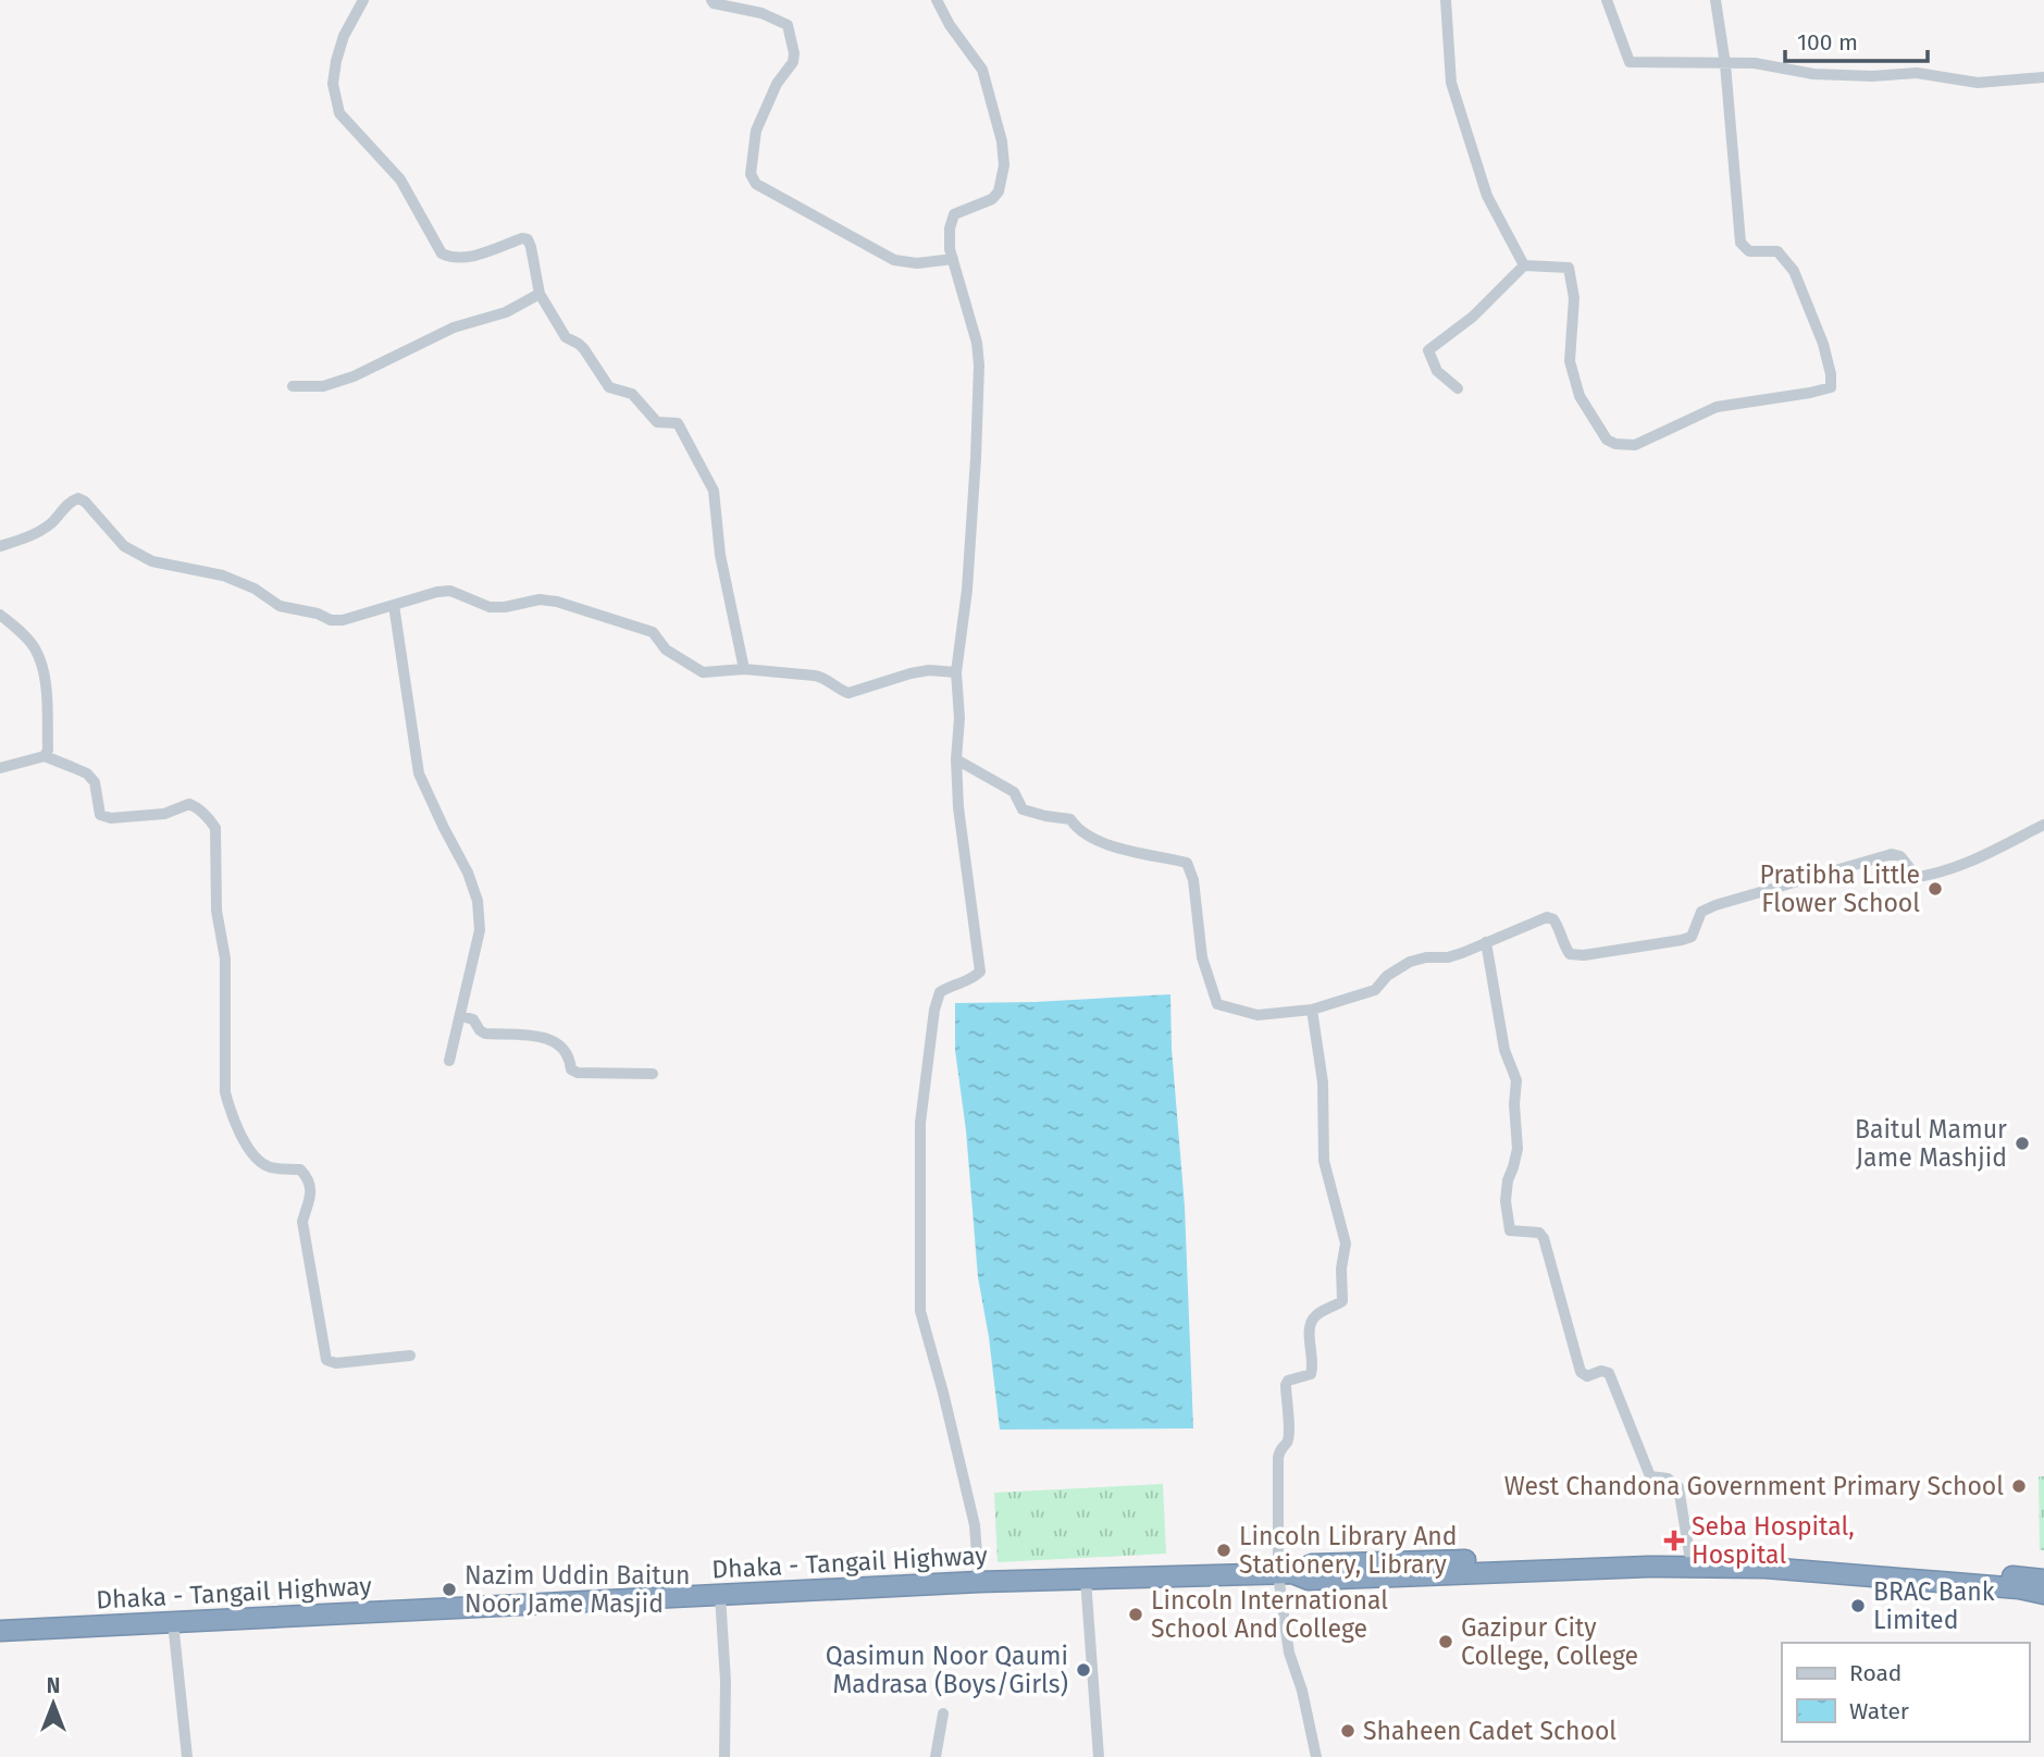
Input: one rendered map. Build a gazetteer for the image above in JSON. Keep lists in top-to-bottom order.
{
  "streets": {
    "highway": ["Dhaka - Tangail Highway"]
  },
  "places": {
    "other": [
      "Pratibha Little Flower School",
      "Baitul Mamur Jame Mashjid",
      "West Chandona Government Primary School",
      "Lincoln Library And Stationery, Library",
      "Nazim Uddin Baitun Noor Jame Masjid",
      "BRAC Bank Limited",
      "Lincoln International School And College",
      "Gazipur City College, College",
      "Qasimun Noor Qaumi Madrasa (Boys/Girls)",
      "Shaheen Cadet School"
    ],
    "health": ["Seba Hospital, Hospital"]
  },
  "legend": ["Road", "Water"],
  "scale_bar": "100 m",
  "north": "top"
}
